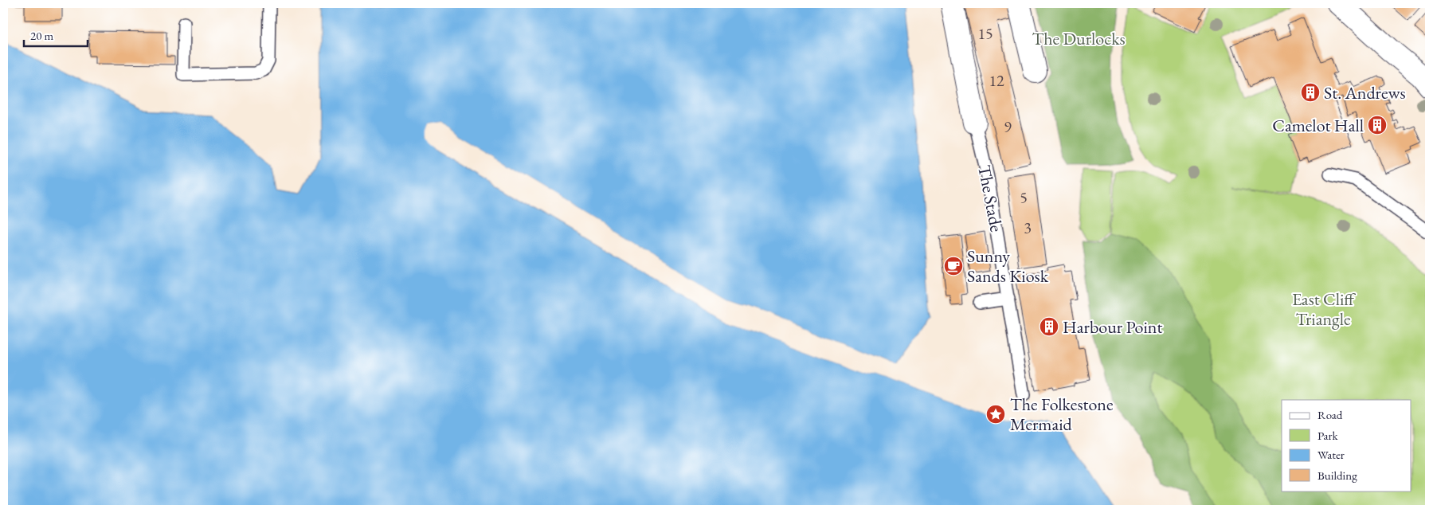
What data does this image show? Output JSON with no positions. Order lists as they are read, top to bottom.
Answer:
{
  "streets": {
    "street": ["The Stade"]
  },
  "parks": ["The Durlocks", "East Cliff Triangle"],
  "places": {
    "building": ["St. Andrews", "Camelot Hall", "Harbour Point"],
    "cafe": ["Sunny Sands Kiosk"],
    "place": ["The Folkestone Mermaid"]
  },
  "house_numbers": [
    "15",
    "12",
    "9",
    "5",
    "3"
  ],
  "legend": [
    "Road",
    "Park",
    "Water",
    "Building"
  ],
  "scale_bar": "20 m"
}
